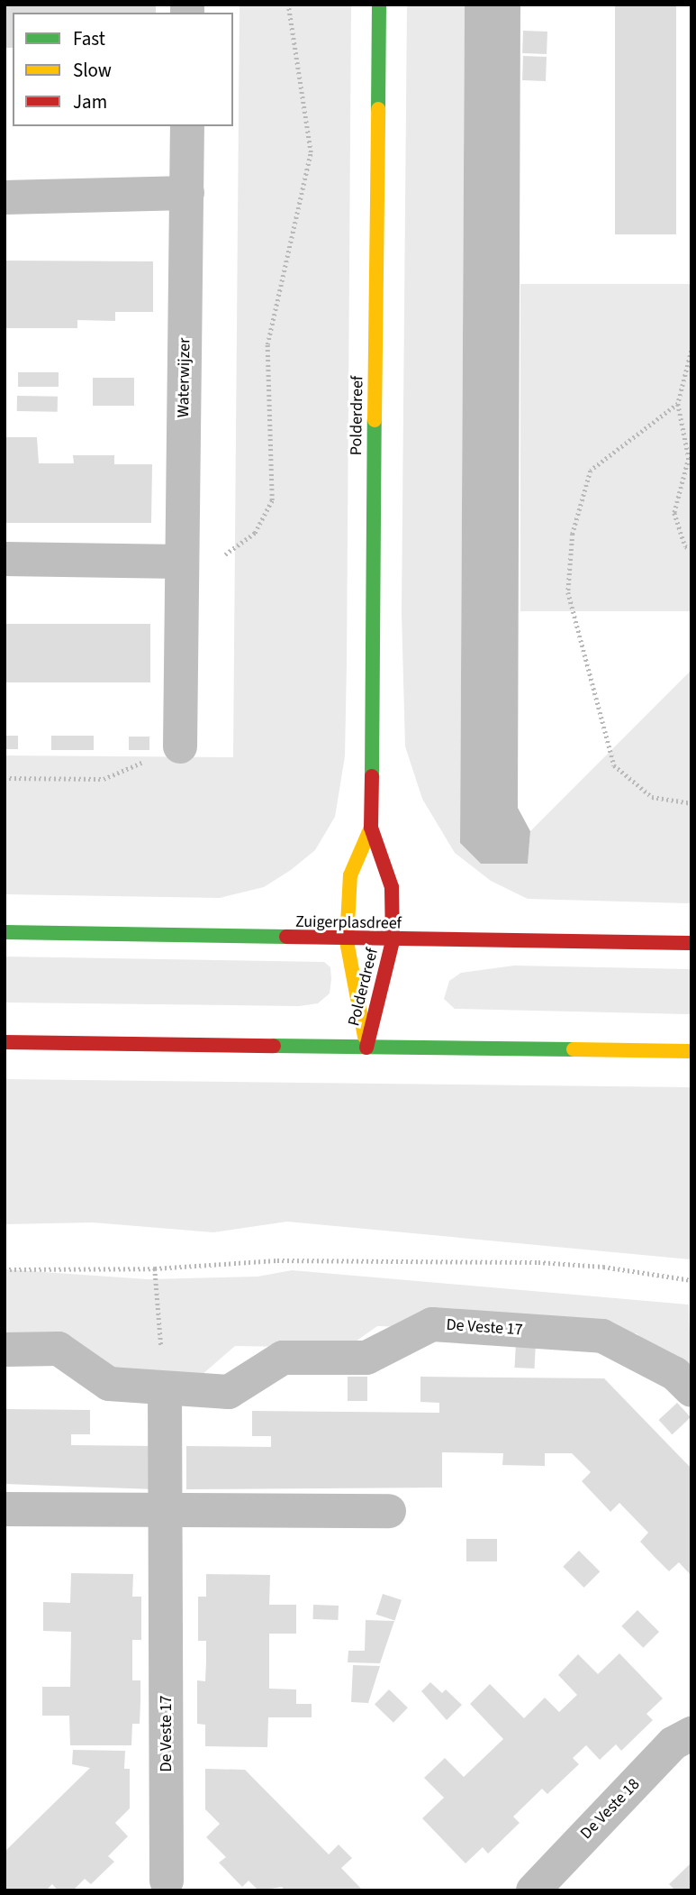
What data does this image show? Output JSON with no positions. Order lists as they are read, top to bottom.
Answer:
{
  "streets": {
    "main road": ["Polderdreef", "Zuigerplasdreef"],
    "street": ["Waterwijzer", "De Veste 17", "De Veste 18"]
  },
  "crossings": [
    ["Polderdreef", "Zuigerplasdreef"]
  ],
  "legend": ["Fast", "Slow", "Jam"]
}
